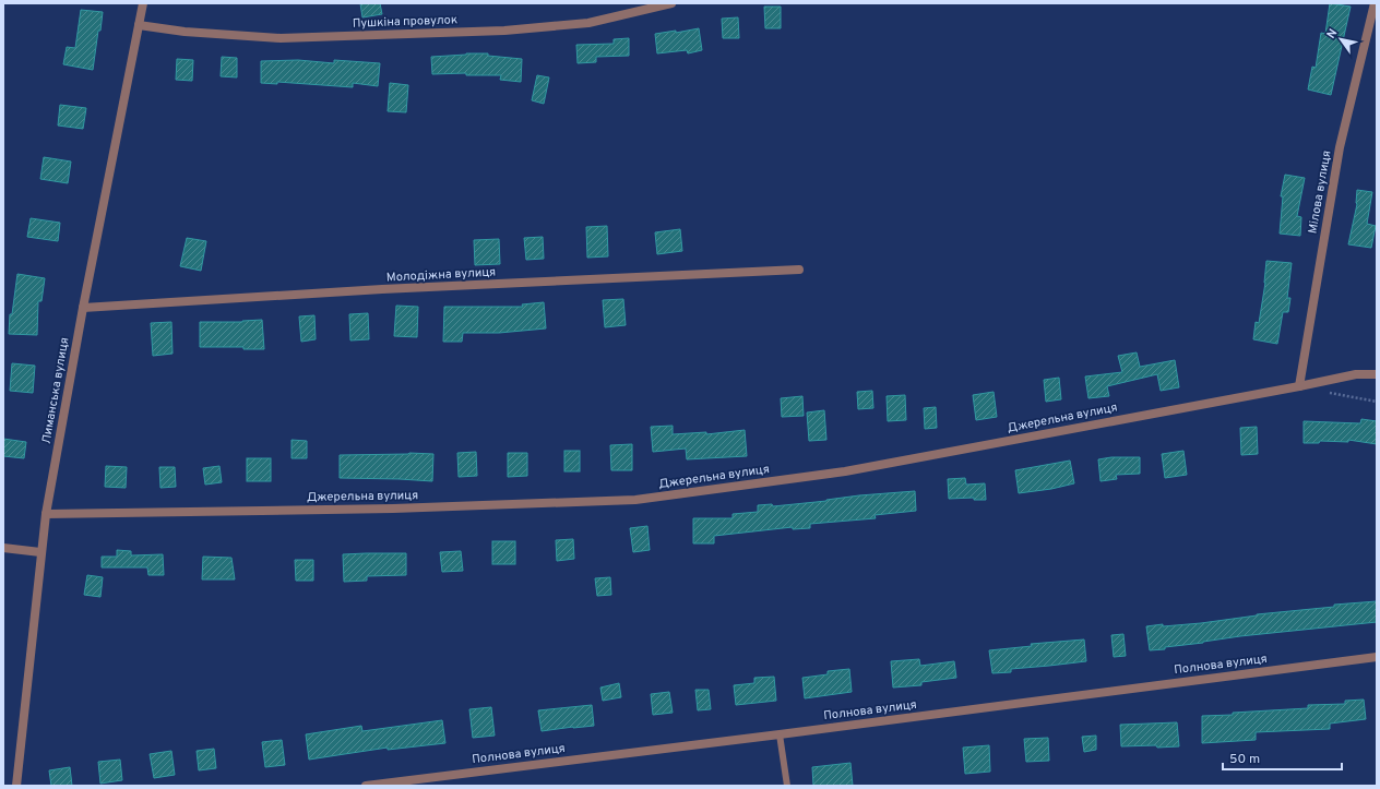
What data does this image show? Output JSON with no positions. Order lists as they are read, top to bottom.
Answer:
{
  "streets": {
    "street": [
      "Пушкіна провулок",
      "Мілова вулиця",
      "Молодіжна вулиця",
      "Лиманська вулиця",
      "Джерельна вулиця",
      "Полнова вулиця"
    ]
  },
  "crossings": [
    ["Пушкіна провулок", "Лиманська вулиця"],
    ["Мілова вулиця", "Джерельна вулиця"],
    ["Молодіжна вулиця", "Лиманська вулиця"],
    ["Лиманська вулиця", "Джерельна вулиця"]
  ],
  "scale_bar": "50 m",
  "north": "top left"
}
